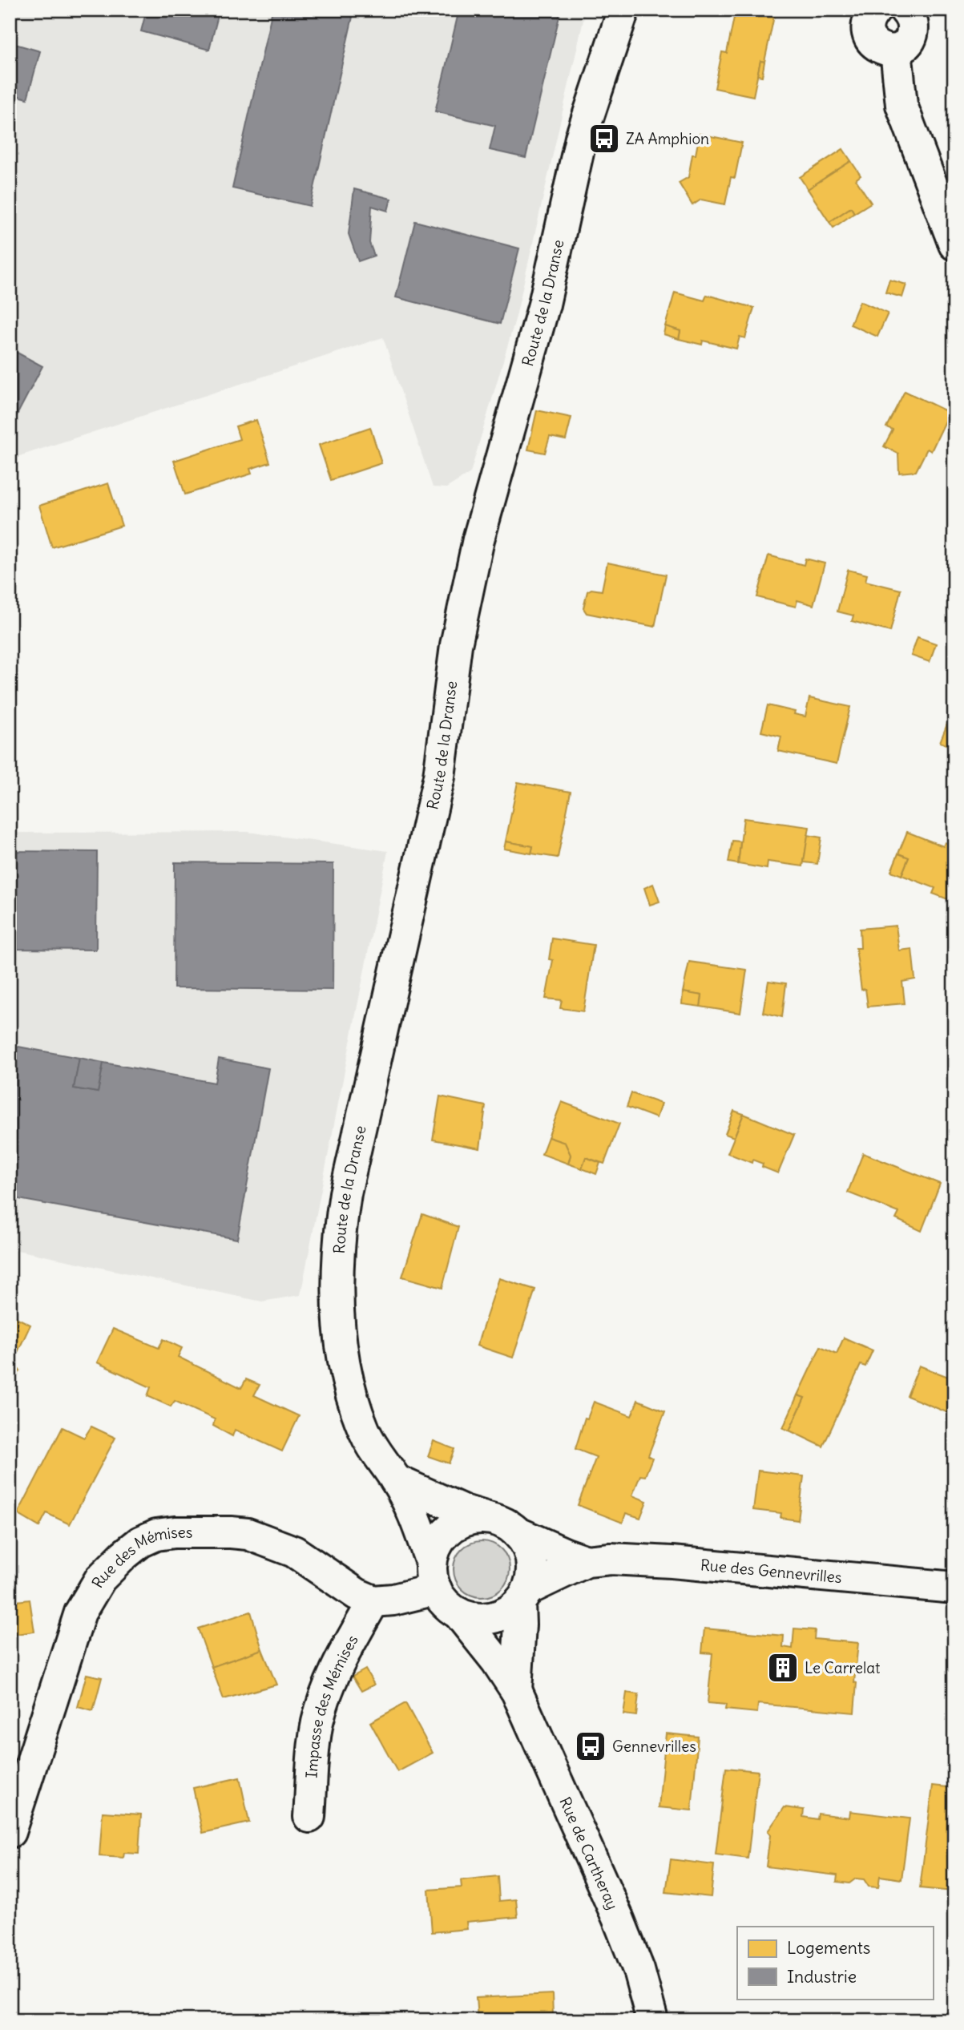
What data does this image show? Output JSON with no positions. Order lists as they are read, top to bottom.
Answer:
{
  "streets": {
    "street": [
      "Route de la Dranse",
      "Rue des Mémises",
      "Rue des Gennevrilles",
      "Impasse des Mémises",
      "Rue de Cartheray"
    ]
  },
  "crossings": [
    ["Route de la Dranse", "Rue des Gennevrilles"],
    ["Route de la Dranse", "Rue de Cartheray"],
    ["Rue des Mémises", "Impasse des Mémises"],
    ["Rue des Gennevrilles", "Rue de Cartheray"]
  ],
  "places": {
    "bus stop": ["ZA Amphion", "Gennevrilles"],
    "building": ["Le Carrelat"]
  },
  "legend": ["Logements", "Industrie"]
}
